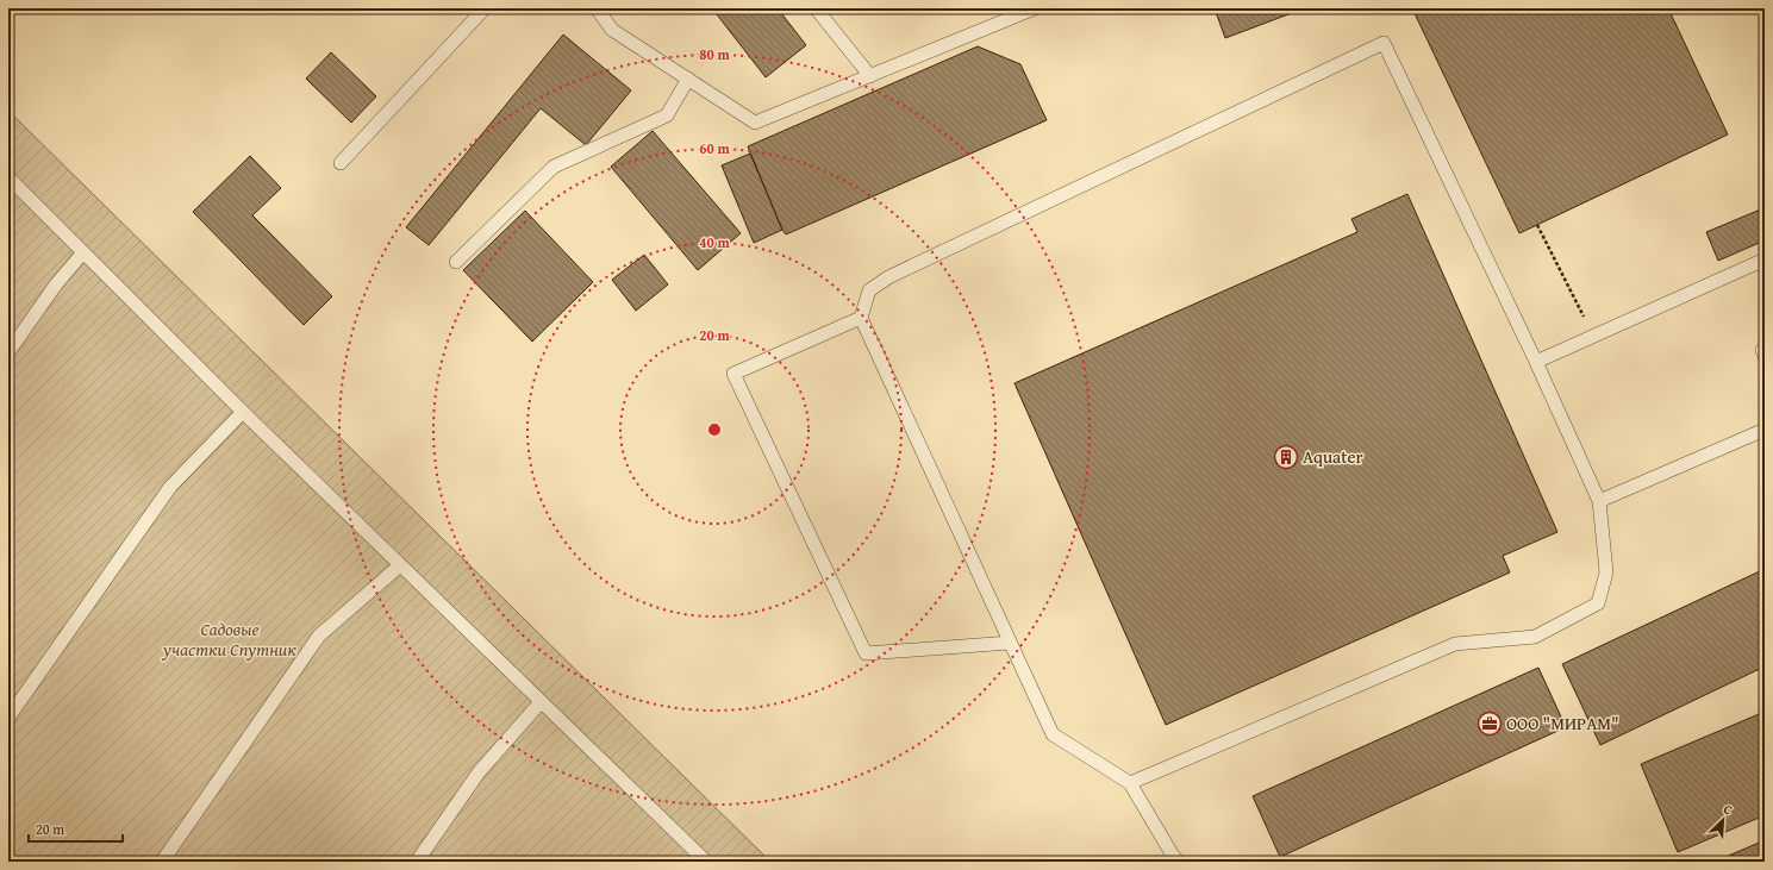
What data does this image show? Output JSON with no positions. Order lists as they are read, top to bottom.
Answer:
{
  "parks": ["Садовые участки Спутник"],
  "places": {
    "building": ["Aquater"],
    "office": ["ООО \"МИРАМ\""]
  },
  "scale_bar": "20 m",
  "north": "top right",
  "rings": [
    "80 m",
    "60 m",
    "40 m",
    "20 m"
  ]
}
